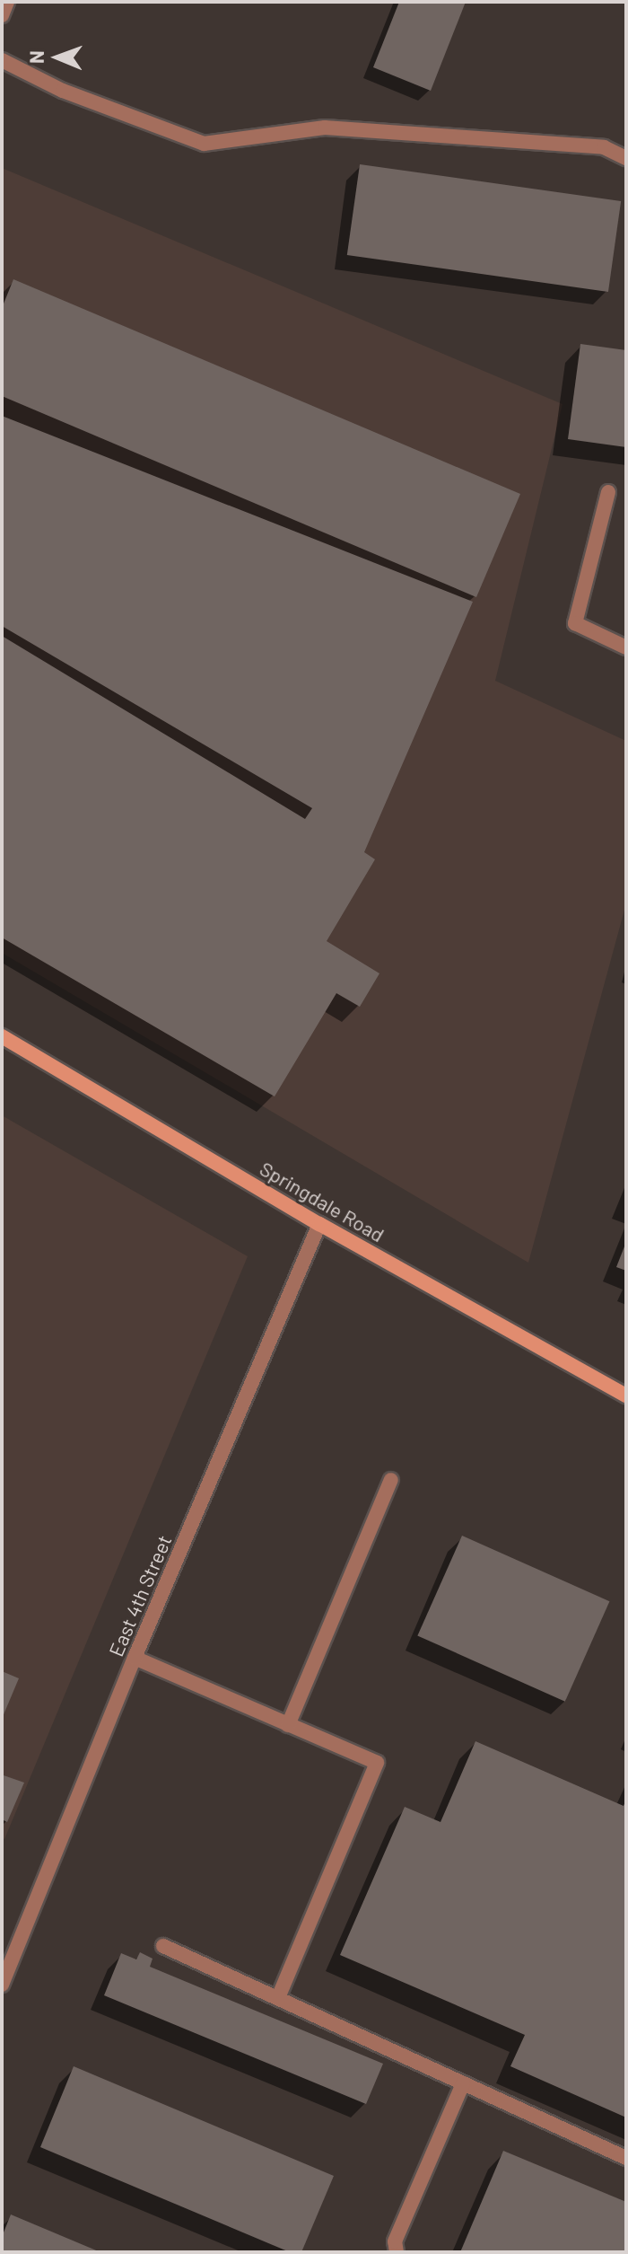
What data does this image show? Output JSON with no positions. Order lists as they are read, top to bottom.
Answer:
{
  "streets": {
    "main road": ["Springdale Road"],
    "street": ["East 4th Street"]
  },
  "crossings": [
    ["Springdale Road", "East 4th Street"]
  ],
  "north": "left"
}
